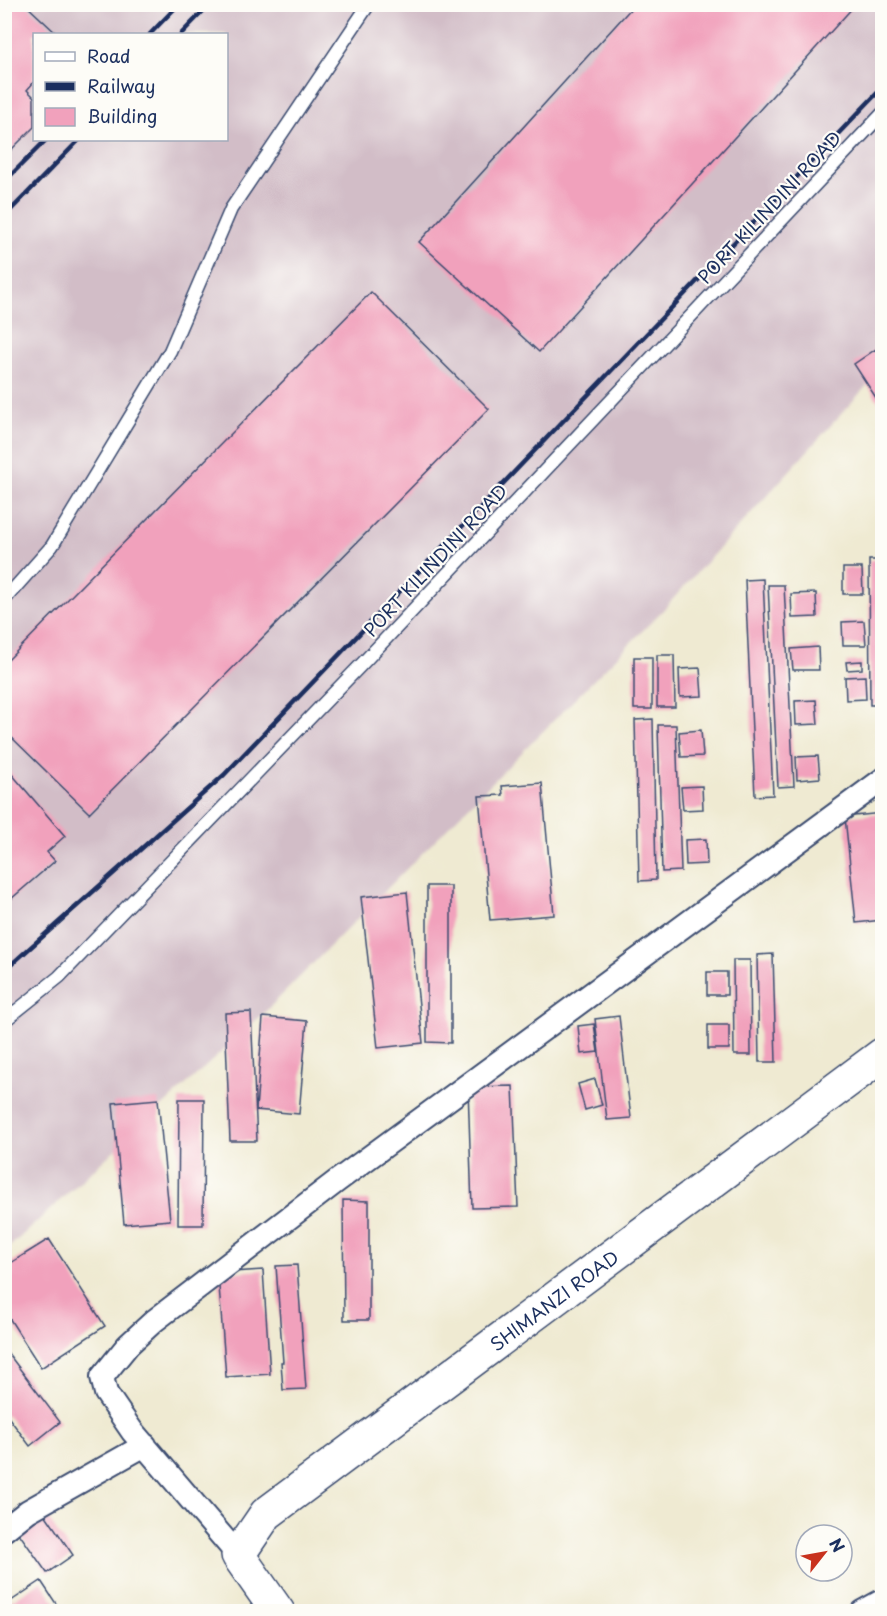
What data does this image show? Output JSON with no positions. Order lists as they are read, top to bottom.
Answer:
{
  "streets": {
    "main road": ["SHIMANZI ROAD"],
    "lane": ["PORT KILINDINI ROAD"]
  },
  "legend": ["Road", "Railway", "Building"],
  "north": "top right"
}
